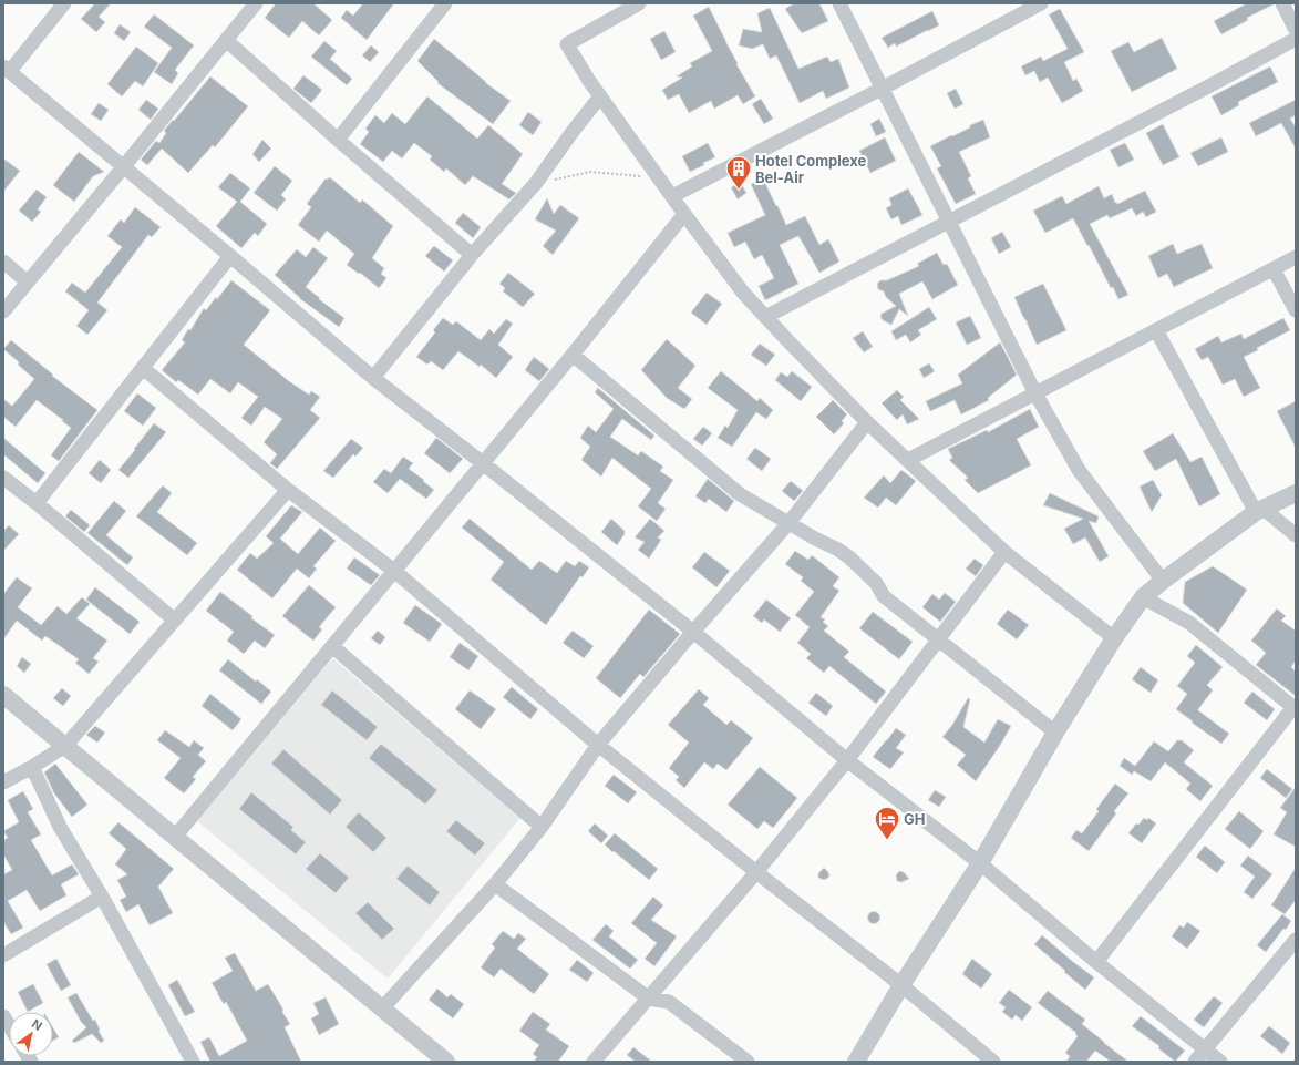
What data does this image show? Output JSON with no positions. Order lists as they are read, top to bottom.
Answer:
{
  "places": {
    "building": ["Hotel Complexe Bel-Air"],
    "hotel": ["GH"]
  },
  "north": "top right"
}
